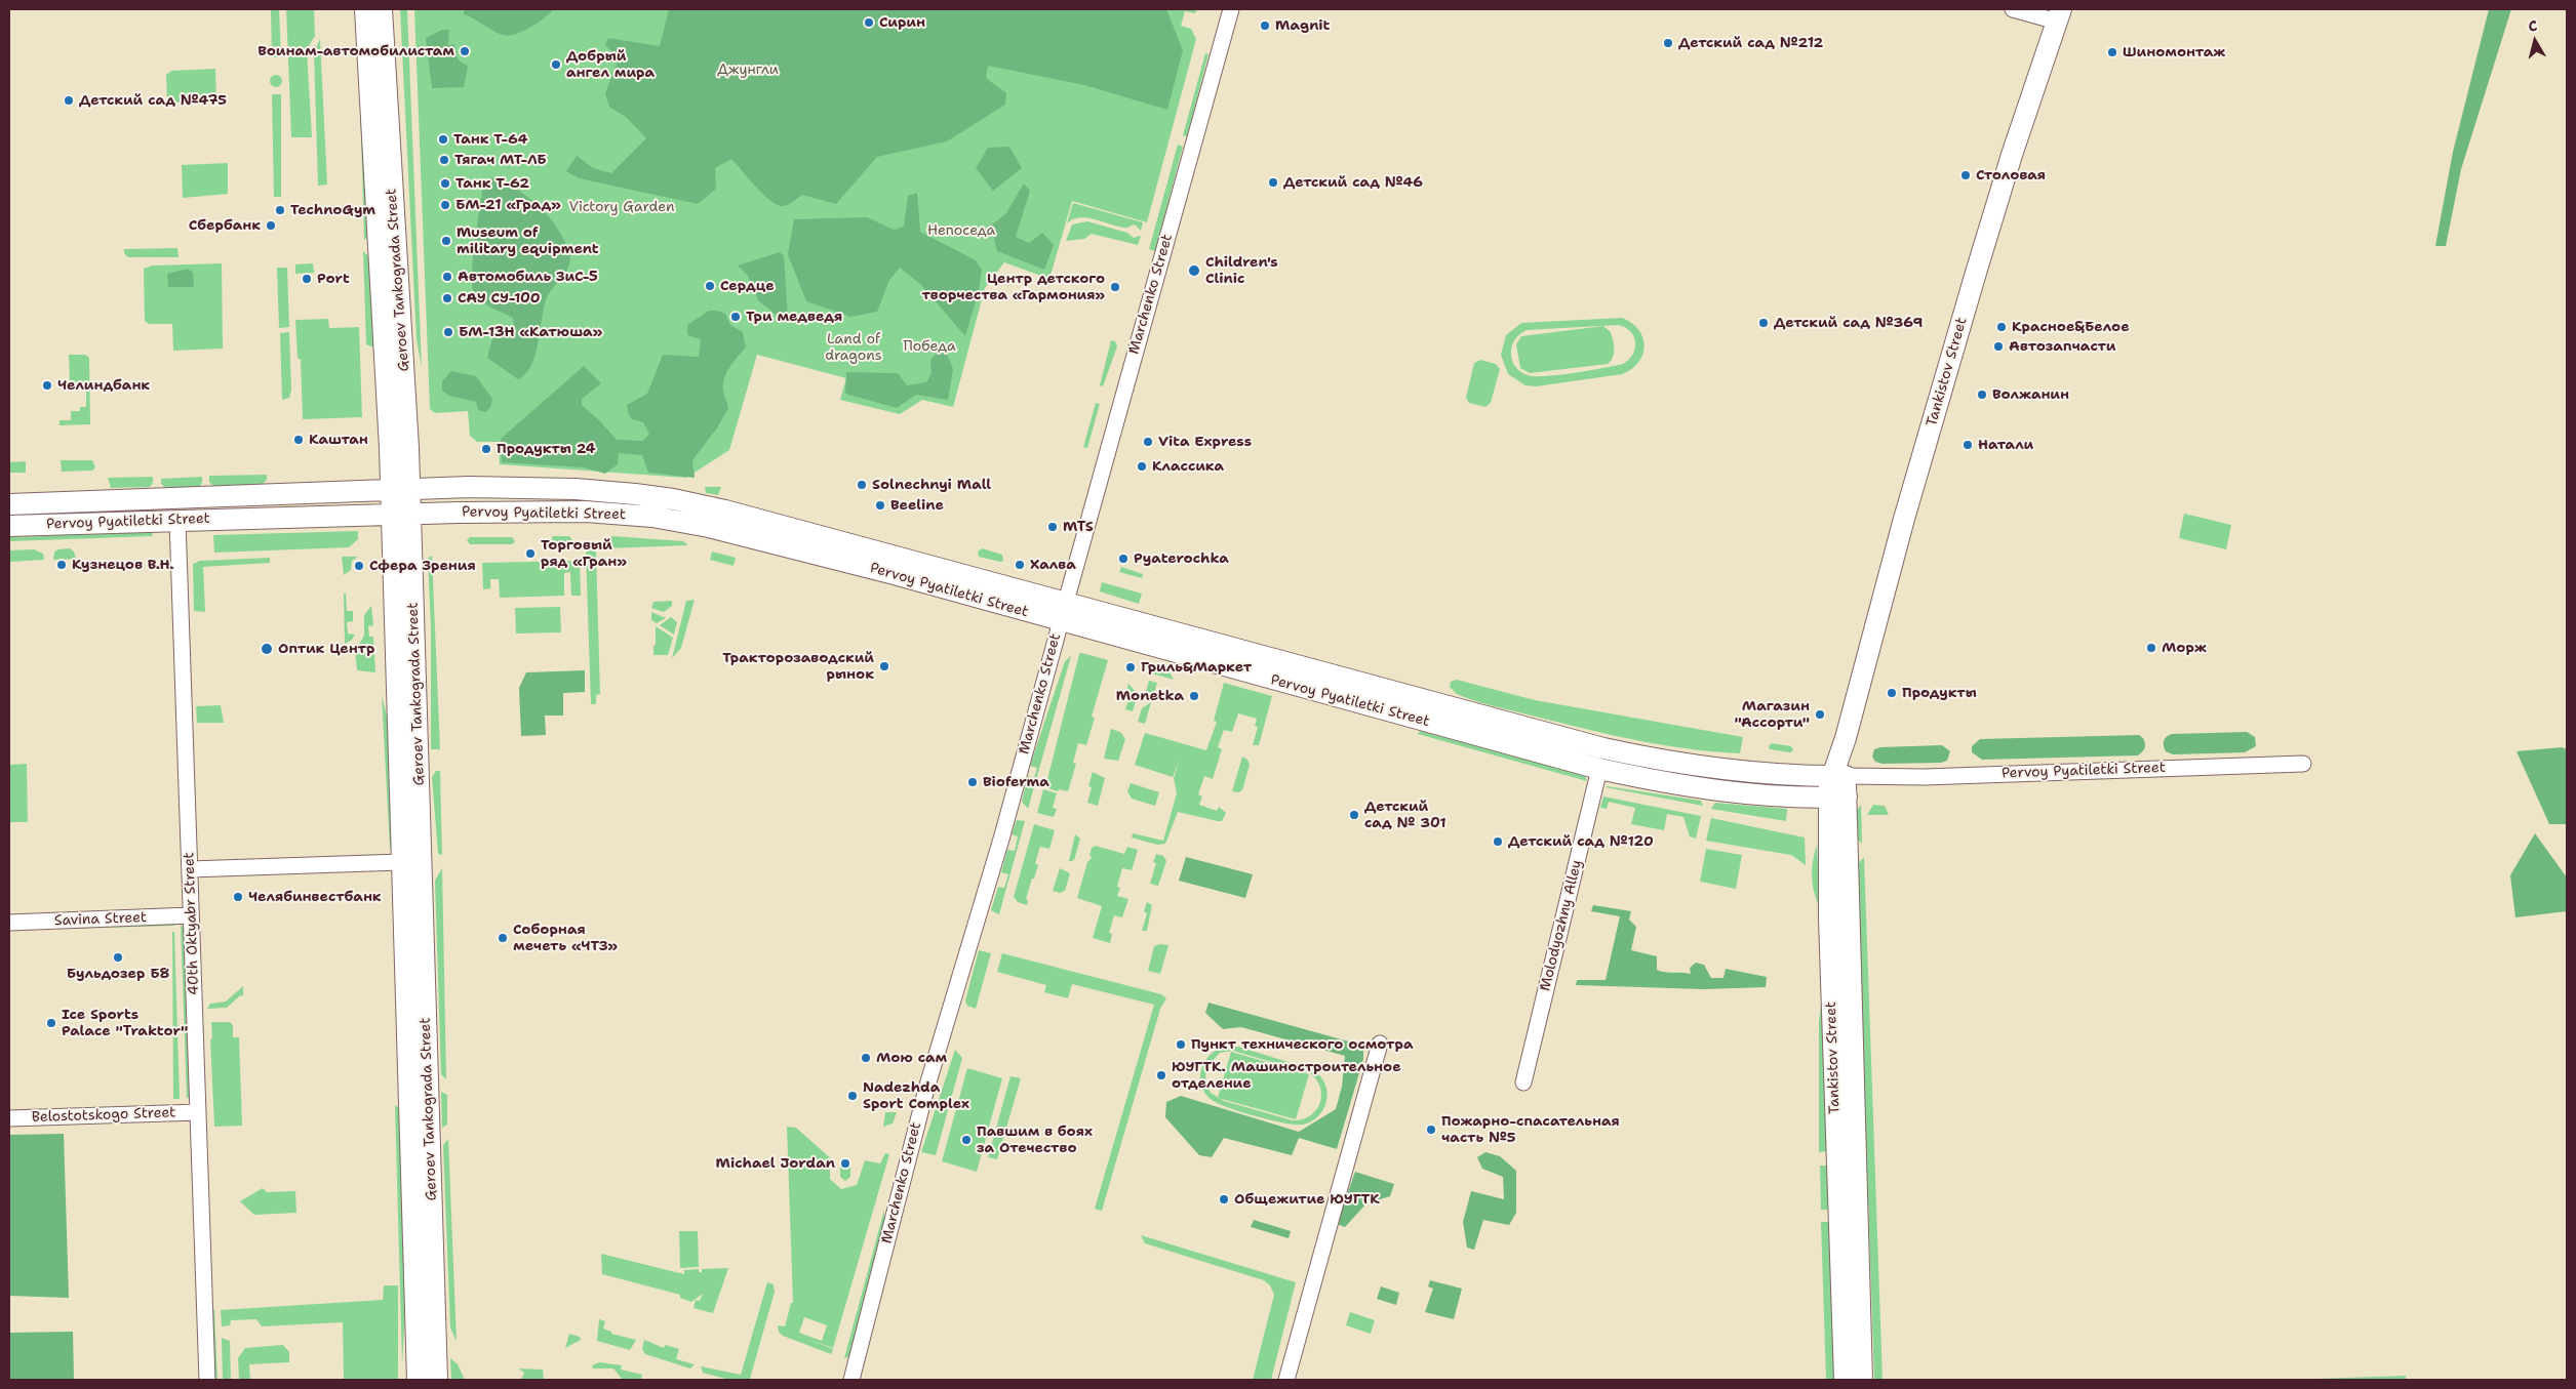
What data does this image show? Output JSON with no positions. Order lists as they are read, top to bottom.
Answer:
{
  "streets": {
    "main road": [
      "Geroev Tankograda Street",
      "Marchenko Street",
      "Tankistov Street",
      "Pervoy Pyatiletki Street",
      "40th Oktyabr Street"
    ],
    "street": ["Savina Street", "Molodyozhny Alley", "Belostotskogo Street"]
  },
  "crossings": [
    ["Geroev Tankograda Street", "Pervoy Pyatiletki Street"],
    ["Marchenko Street", "Pervoy Pyatiletki Street"],
    ["Tankistov Street", "Pervoy Pyatiletki Street"],
    ["Pervoy Pyatiletki Street", "40th Oktyabr Street"],
    ["Pervoy Pyatiletki Street", "Molodyozhny Alley"],
    ["Savina Street", "40th Oktyabr Street"],
    ["40th Oktyabr Street", "Belostotskogo Street"]
  ],
  "parks": [
    "Джунгли",
    "Victory Garden",
    "Непоседа",
    "Land of dragons",
    "Победа"
  ],
  "places": [
    "Сирин",
    "Magnit",
    "Детский сад №212",
    "Воинам-автомобилистам",
    "Шиномонтаж",
    "Добрый ангел мира",
    "Детский сад №475",
    "Танк Т-64",
    "Тягач МТ-ЛБ",
    "Столовая",
    "Детский сад №46",
    "Танк Т-62",
    "БМ-21 «Град»",
    "TechnoGym",
    "Сбербанк",
    "Museum of military equipment",
    "Children's Clinic",
    "Автомобиль ЗиС-5",
    "Port",
    "Сердце",
    "Центр детского творчества «Гармония»",
    "САУ СУ-100",
    "Три медведя",
    "Детский сад №369",
    "Красное&Белое",
    "БМ-13Н «Катюша»",
    "Автозапчасти",
    "Челиндбанк",
    "Волжанин",
    "Каштан",
    "Vita Express",
    "Натали",
    "Продукты 24",
    "Классика",
    "Solnechnyi Mall",
    "Beeline",
    "MTS",
    "Торговый ряд «Гран»",
    "Pyaterochka",
    "Кузнецов В.Н.",
    "Халва",
    "Сфера Зрения",
    "Морж",
    "Оптик Центр",
    "Тракторозаводский рынок",
    "Гриль&Маркет",
    "Продукты",
    "Monetka",
    "Магазин \"Ассорти\"",
    "Bioferma",
    "Детский сад № 301",
    "Детский сад №120",
    "Челябинвестбанк",
    "Соборная мечеть «ЧТЗ»",
    "Бульдозер Б8",
    "Ice Sports Palace \"Traktor\"",
    "Пункт технического осмотра",
    "Мою сам",
    "ЮУГТК. Машиностроительное отделение",
    "Nadezhda Sport Complex",
    "Пожарно-спасательная часть №5",
    "Павшим в боях за Отечество",
    "Michael Jordan",
    "Общежитие ЮУГТК"
  ],
  "north": "top"
}
